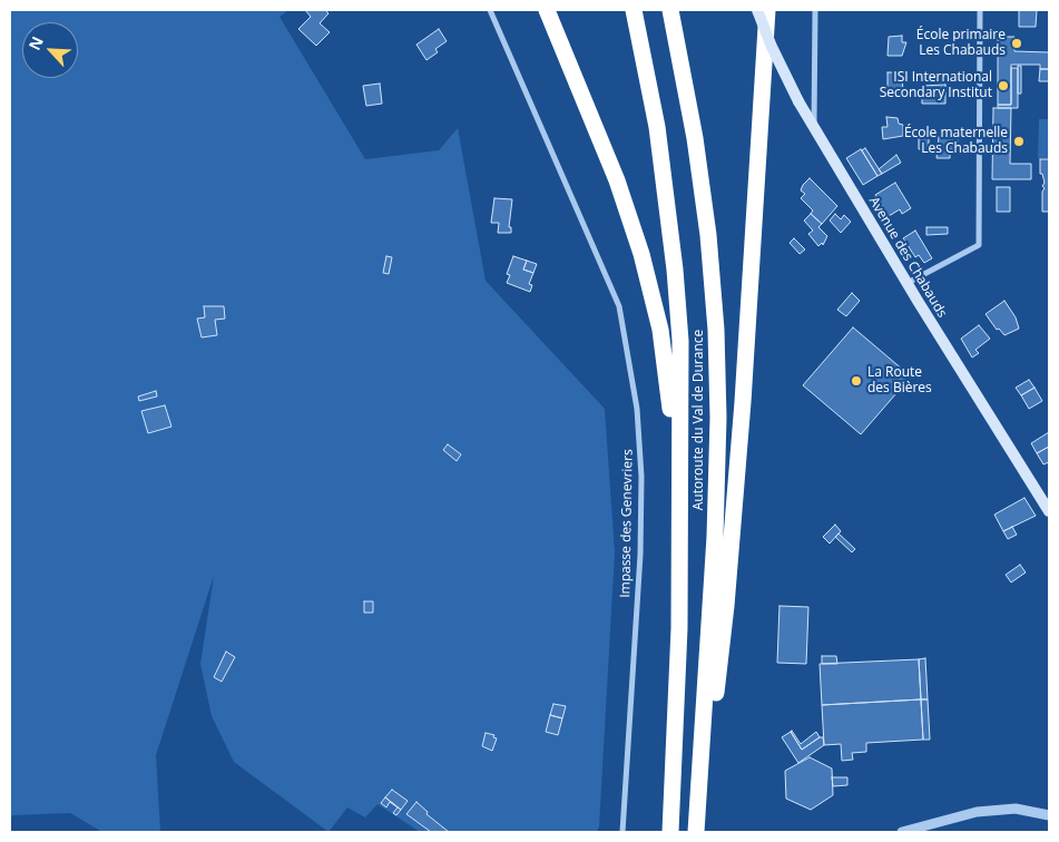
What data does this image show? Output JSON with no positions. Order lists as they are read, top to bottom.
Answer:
{
  "streets": {
    "highway": ["Autoroute du Val de Durance"],
    "main road": ["Avenue des Chabauds"],
    "street": ["Impasse des Genevriers"]
  },
  "places": [
    "École primaire Les Chabauds",
    "ISI International Secondary Institut",
    "École maternelle Les Chabauds",
    "La Route des Bières"
  ],
  "north": "top left"
}
